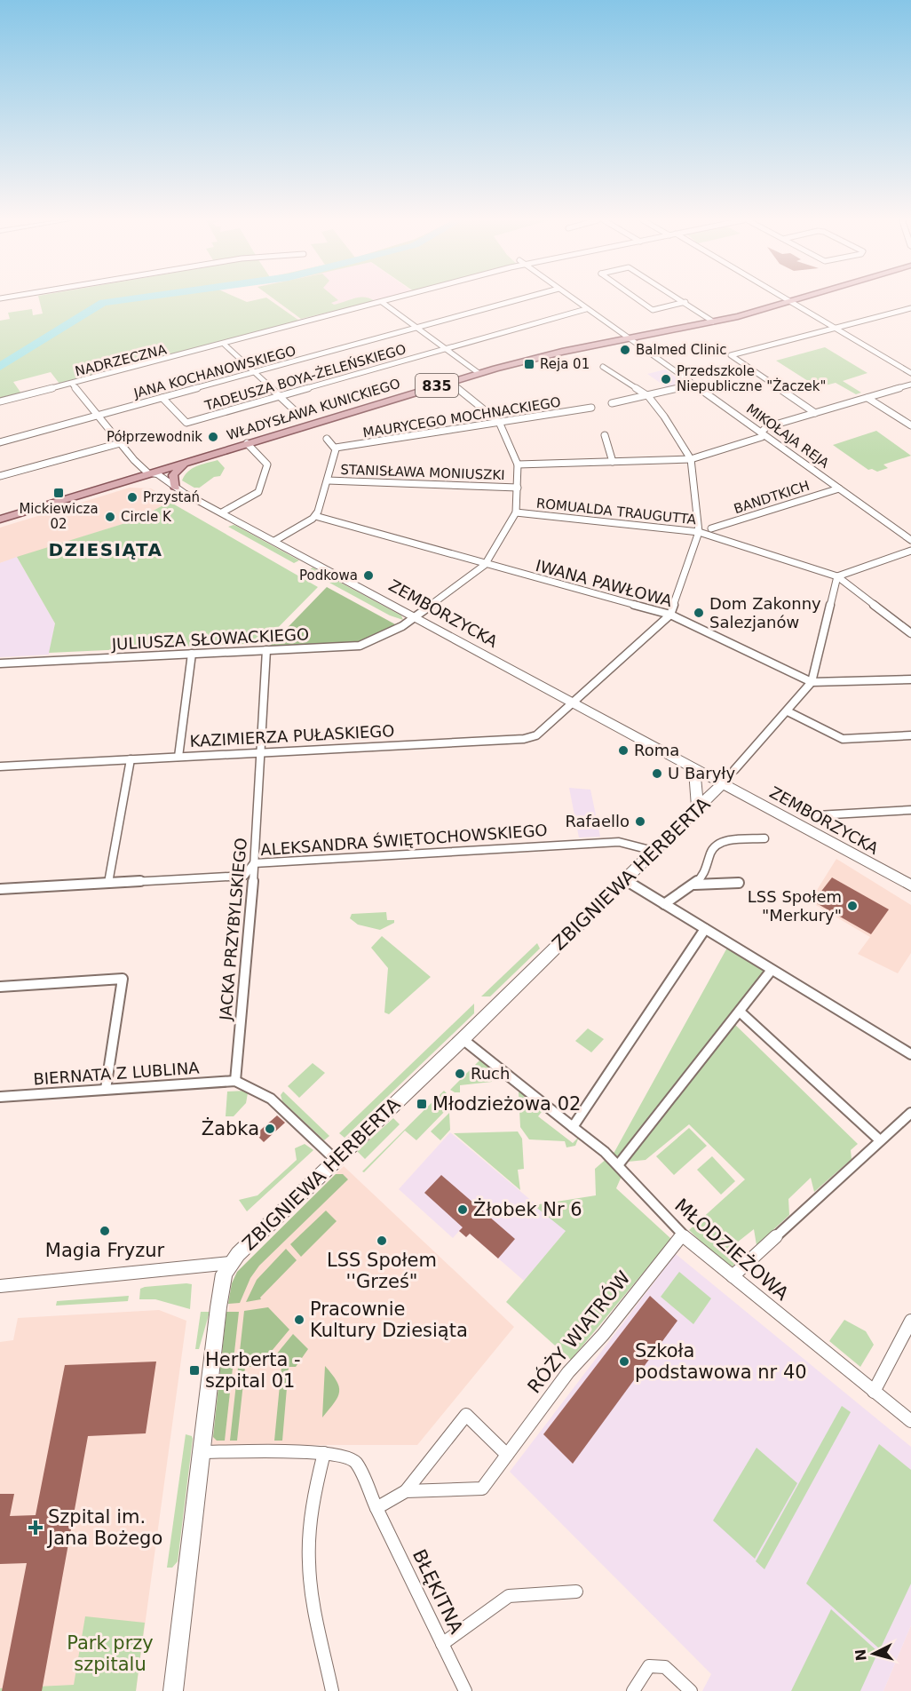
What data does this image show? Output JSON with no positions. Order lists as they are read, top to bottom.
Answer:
{
  "streets": {
    "main road": ["835", "WŁADYSŁAWA KUNICKIEGO"],
    "street": [
      "NADRZECZNA",
      "JANA KOCHANOWSKIEGO",
      "TADEUSZA BOYA-ŻELEŃSKIEGO",
      "MAURYCEGO MOCHNACKIEGO",
      "MIKOŁAJA REJA",
      "STANISŁAWA MONIUSZKI",
      "BANDTKICH",
      "ROMUALDA TRAUGUTTA",
      "IWANA PAWŁOWA",
      "ZEMBORZYCKA",
      "JULIUSZA SŁOWACKIEGO",
      "KAZIMIERZA PUŁASKIEGO",
      "ALEKSANDRA ŚWIĘTOCHOWSKIEGO",
      "ZBIGNIEWA HERBERTA",
      "JACKA PRZYBYLSKIEGO",
      "BIERNATA Z LUBLINA",
      "MŁODZIEŻOWA",
      "RÓŻY WIATRÓW",
      "BŁĘKITNA"
    ]
  },
  "crossings": [
    ["JANA KOCHANOWSKIEGO", "TADEUSZA BOYA-ŻELEŃSKIEGO"],
    ["TADEUSZA BOYA-ŻELEŃSKIEGO", "MIKOŁAJA REJA"],
    ["WŁADYSŁAWA KUNICKIEGO", "MIKOŁAJA REJA"],
    ["WŁADYSŁAWA KUNICKIEGO", "ZEMBORZYCKA"],
    ["MIKOŁAJA REJA", "BANDTKICH"],
    ["IWANA PAWŁOWA", "JULIUSZA SŁOWACKIEGO"],
    ["IWANA PAWŁOWA", "KAZIMIERZA PUŁASKIEGO"],
    ["ZEMBORZYCKA", "JULIUSZA SŁOWACKIEGO"],
    ["ZEMBORZYCKA", "KAZIMIERZA PUŁASKIEGO"],
    ["ZEMBORZYCKA", "ZBIGNIEWA HERBERTA"],
    ["JULIUSZA SŁOWACKIEGO", "JACKA PRZYBYLSKIEGO"],
    ["KAZIMIERZA PUŁASKIEGO", "JACKA PRZYBYLSKIEGO"],
    ["ALEKSANDRA ŚWIĘTOCHOWSKIEGO", "ZBIGNIEWA HERBERTA"],
    ["ALEKSANDRA ŚWIĘTOCHOWSKIEGO", "JACKA PRZYBYLSKIEGO"],
    ["ZBIGNIEWA HERBERTA", "MŁODZIEŻOWA"],
    ["JACKA PRZYBYLSKIEGO", "BIERNATA Z LUBLINA"],
    ["MŁODZIEŻOWA", "RÓŻY WIATRÓW"],
    ["RÓŻY WIATRÓW", "BŁĘKITNA"]
  ],
  "districts": ["DZIESIĄTA"],
  "parks": ["Park przy szpitalu"],
  "places": {
    "other": [
      "Balmed Clinic",
      "Przedszkole Niepubliczne \"Żaczek\"",
      "Półprzewodnik",
      "Przystań",
      "Circle K",
      "Podkowa",
      "Dom Zakonny Salezjanów",
      "Roma",
      "U Baryły",
      "Rafaello",
      "LSS Społem \"Merkury\"",
      "Ruch",
      "Żabka",
      "Żłobek Nr 6",
      "Magia Fryzur",
      "LSS Społem ''Grześ\"",
      "Pracownie Kultury Dziesiąta",
      "Szkoła podstawowa nr 40"
    ],
    "transit": [
      "Reja 01",
      "Mickiewicza 02",
      "Młodzieżowa 02",
      "Herberta - szpital 01"
    ],
    "health": ["Szpital im. Jana Bożego"]
  },
  "north": "left"
}
